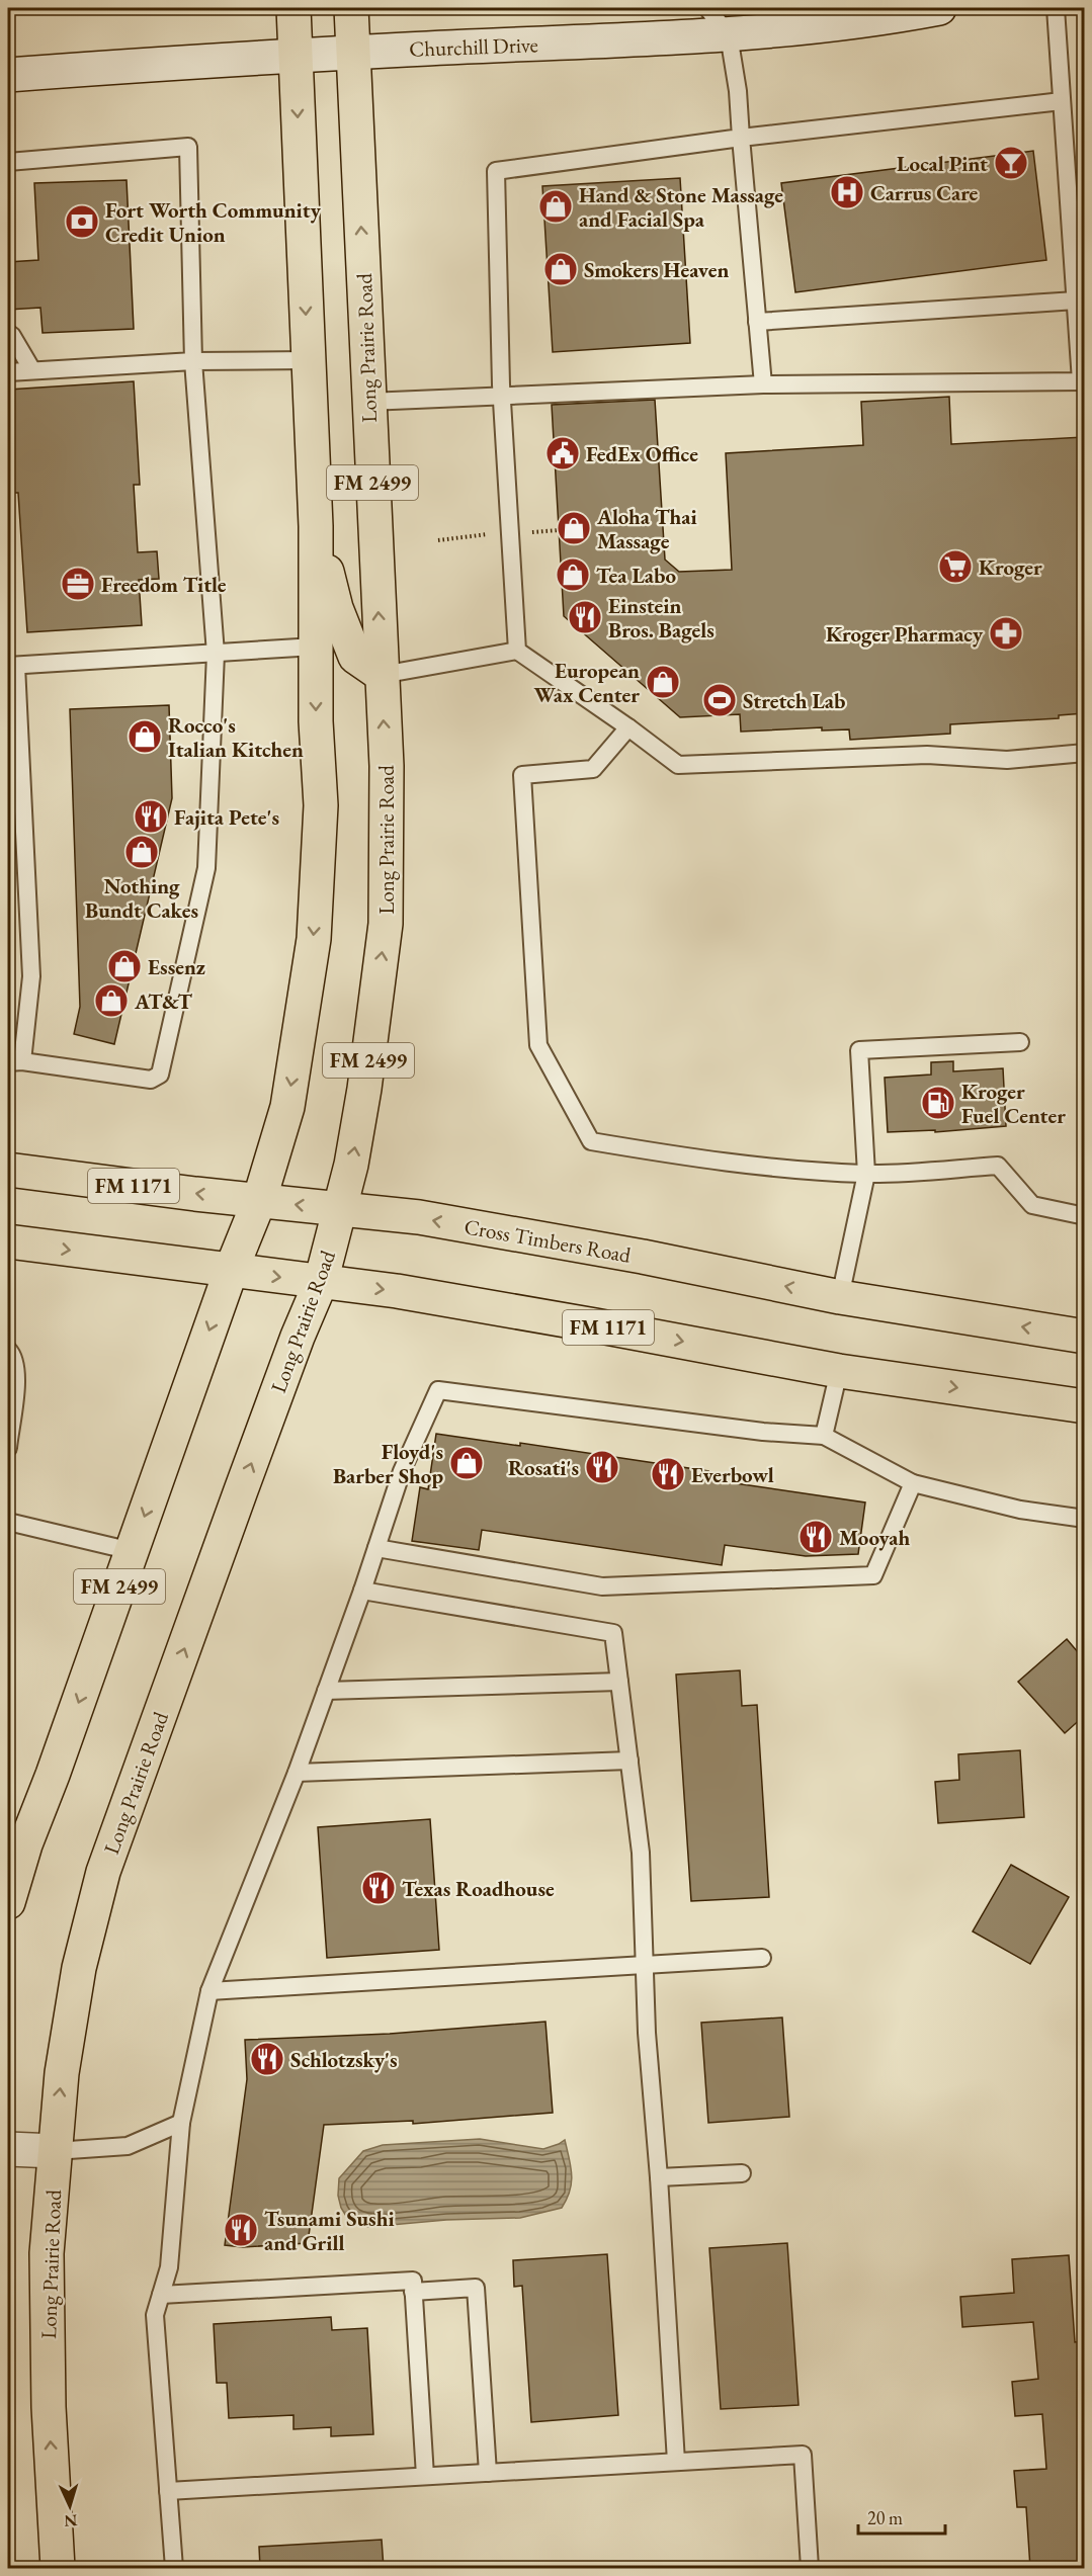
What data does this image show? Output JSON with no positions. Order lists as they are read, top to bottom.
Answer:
{
  "streets": {
    "main road": [
      "Long Prairie Road",
      "FM 2499",
      "FM 1171",
      "Cross Timbers Road"
    ],
    "street": ["Churchill Drive"]
  },
  "crossings": [
    ["Churchill Drive", "Long Prairie Road"],
    ["Churchill Drive", "FM 2499"],
    ["Long Prairie Road", "FM 1171"],
    ["Long Prairie Road", "Cross Timbers Road"],
    ["FM 2499", "FM 1171"],
    ["FM 2499", "Cross Timbers Road"]
  ],
  "places": {
    "bar": ["Local Pint"],
    "hospital": ["Carrus Care"],
    "shop": [
      "Hand & Stone Massage and Facial Spa",
      "Smokers Heaven",
      "Aloha Thai Massage",
      "Tea Labo",
      "European Wax Center",
      "Rocco's Italian Kitchen",
      "Nothing Bundt Cakes",
      "Essenz",
      "AT&T",
      "Floyd's Barber Shop"
    ],
    "bank": ["Fort Worth Community Credit Union"],
    "public building": ["FedEx Office"],
    "supermarket": ["Kroger"],
    "office": ["Freedom Title"],
    "restaurant": [
      "Einstein Bros. Bagels",
      "Fajita Pete's",
      "Rosati's",
      "Everbowl",
      "Mooyah",
      "Texas Roadhouse",
      "Schlotzsky's",
      "Tsunami Sushi and Grill"
    ],
    "pharmacy": ["Kroger Pharmacy"],
    "sports": ["Stretch Lab"],
    "fuel station": ["Kroger Fuel Center"]
  },
  "scale_bar": "20 m",
  "north": "bottom"
}
